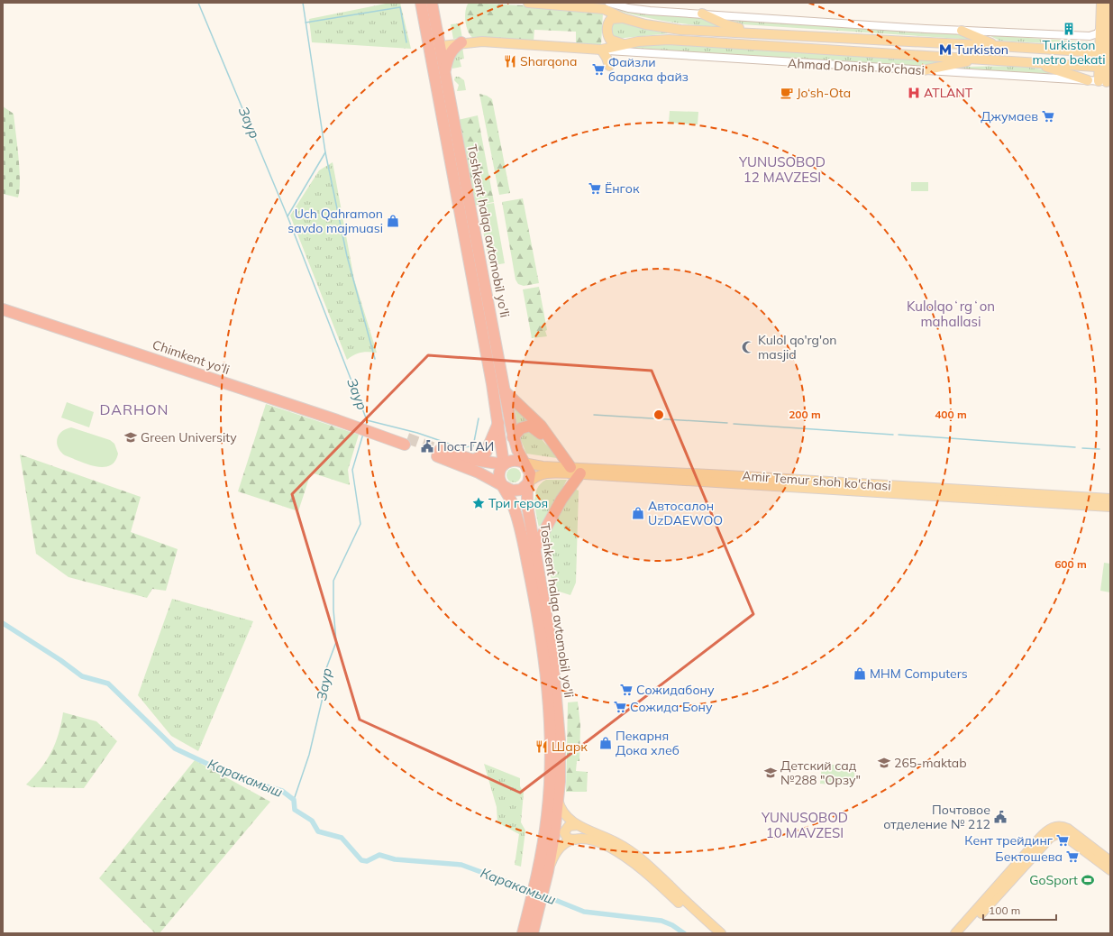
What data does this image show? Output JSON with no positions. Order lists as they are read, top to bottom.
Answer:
{
  "streets": {
    "highway": ["Toshkent halqa avtomobil yo'li", "Chimkent yo‘li"],
    "main road": ["Ahmad Donish ko'chasi", "Amir Temur shoh ko'chasi"]
  },
  "crossings": [
    ["Ahmad Donish ko'chasi", "Toshkent halqa avtomobil yo'li"],
    ["Toshkent halqa avtomobil yo'li", "Amir Temur shoh ko'chasi"]
  ],
  "districts": [
    "YUNUSOBOD 12 MAVZESI",
    "Kulolqoʻrgʻon mahallasi",
    "DARHON",
    "YUNUSOBOD 10 MAVZESI"
  ],
  "water": ["Заур", "Каракамыш"],
  "places": {
    "building": ["Turkiston metro bekati"],
    "metro station": ["Turkiston"],
    "restaurant": ["Sharqona", "Шарк"],
    "supermarket": [
      "Файзли барака файз",
      "Джумаев",
      "Ёнгок",
      "Сожидабону",
      "Сожида Бону",
      "Кент трейдинг",
      "Бектошева"
    ],
    "cafe": ["Jo‘sh-Ota"],
    "hospital": ["ATLANT"],
    "shop": [
      "Uch Qahramon savdo majmuasi",
      "Автосалон UzDAEWOO",
      "MHM Computers",
      "Пекарня Дока хлеб"
    ],
    "mosque": ["Kulol qo'rg'on masjid"],
    "school or university": ["Green University", "265-maktab", "Детский сад №288 \"Орзу\""],
    "public building": ["Пост ГАИ", "Почтовое отделение № 212"],
    "place": ["Три героя"],
    "sports": ["GoSport"]
  },
  "scale_bar": "100 m",
  "rings": ["200 m", "400 m", "600 m"]
}
